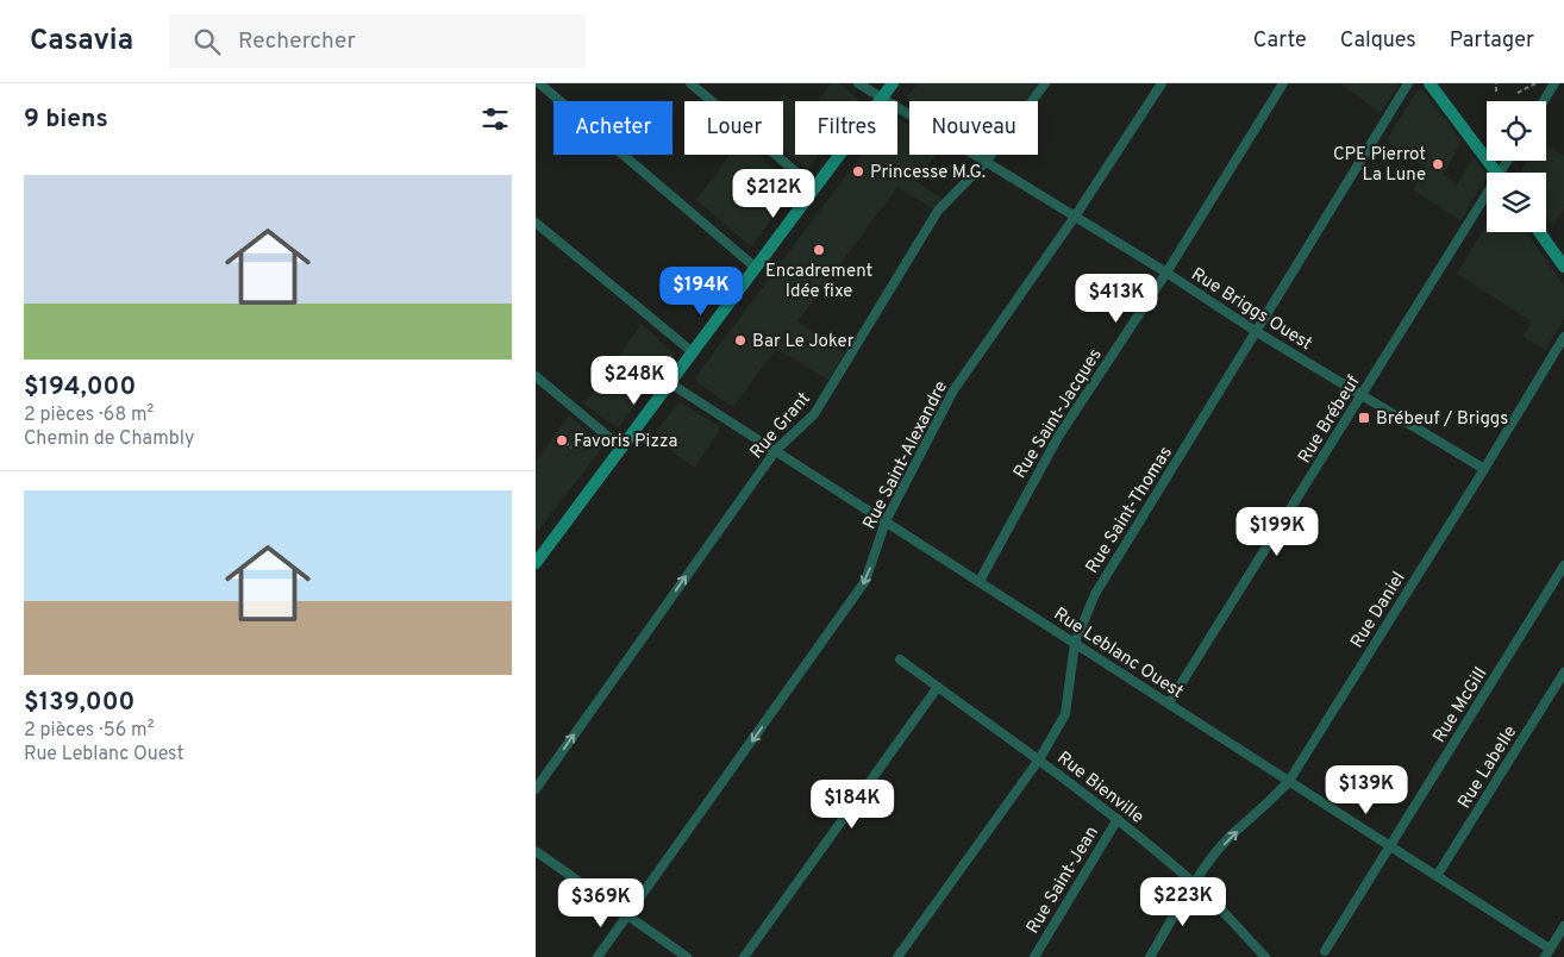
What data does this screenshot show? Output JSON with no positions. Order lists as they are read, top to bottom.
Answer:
{
  "streets": {
    "street": [
      "Rue Briggs Ouest",
      "Rue Saint-Jacques",
      "Rue Brébeuf",
      "Rue Grant",
      "Rue Saint-Alexandre",
      "Rue Saint-Thomas",
      "Rue Daniel",
      "Rue Leblanc Ouest",
      "Rue McGill",
      "Rue Labelle",
      "Rue Bienville",
      "Rue Saint-Jean"
    ]
  },
  "crossings": [
    ["Rue Briggs Ouest", "Rue Saint-Jacques"],
    ["Rue Briggs Ouest", "Rue Brébeuf"],
    ["Rue Briggs Ouest", "Rue Grant"],
    ["Rue Briggs Ouest", "Rue Saint-Alexandre"],
    ["Rue Briggs Ouest", "Rue Saint-Thomas"],
    ["Rue Briggs Ouest", "Rue Daniel"],
    ["Rue Saint-Jacques", "Rue Leblanc Ouest"],
    ["Rue Brébeuf", "Rue Leblanc Ouest"],
    ["Rue Grant", "Rue Leblanc Ouest"],
    ["Rue Saint-Alexandre", "Rue Leblanc Ouest"],
    ["Rue Saint-Thomas", "Rue Leblanc Ouest"],
    ["Rue Saint-Thomas", "Rue Bienville"],
    ["Rue Daniel", "Rue Leblanc Ouest"],
    ["Rue Daniel", "Rue Bienville"],
    ["Rue Leblanc Ouest", "Rue McGill"],
    ["Rue Leblanc Ouest", "Rue Labelle"],
    ["Rue Bienville", "Rue Saint-Jean"]
  ],
  "one_way": ["Rue Grant", "Rue Saint-Alexandre"],
  "places": {
    "other": [
      "CPE Pierrot La Lune",
      "Princesse M.G.",
      "Encadrement Idée fixe",
      "Bar Le Joker",
      "Favoris Pizza"
    ],
    "transit": ["Brébeuf / Briggs"]
  },
  "page": {
    "header": "Casavia",
    "search": "Rechercher",
    "nav": ["Carte", "Calques", "Partager"],
    "heading": "9 biens",
    "chip": [
      "Acheter",
      "Louer",
      "Filtres",
      "Nouveau"
    ],
    "list": [
      {
        "name": "$194,000",
        "note": "2 pièces · 68 m² · Chemin de Chambly"
      },
      {
        "name": "$139,000",
        "note": "2 pièces · 56 m² · Rue Leblanc Ouest"
      }
    ],
    "price": [
      "$212K",
      "$194K",
      "$413K",
      "$248K",
      "$199K",
      "$139K",
      "$184K",
      "$223K",
      "$369K"
    ]
  }
}
